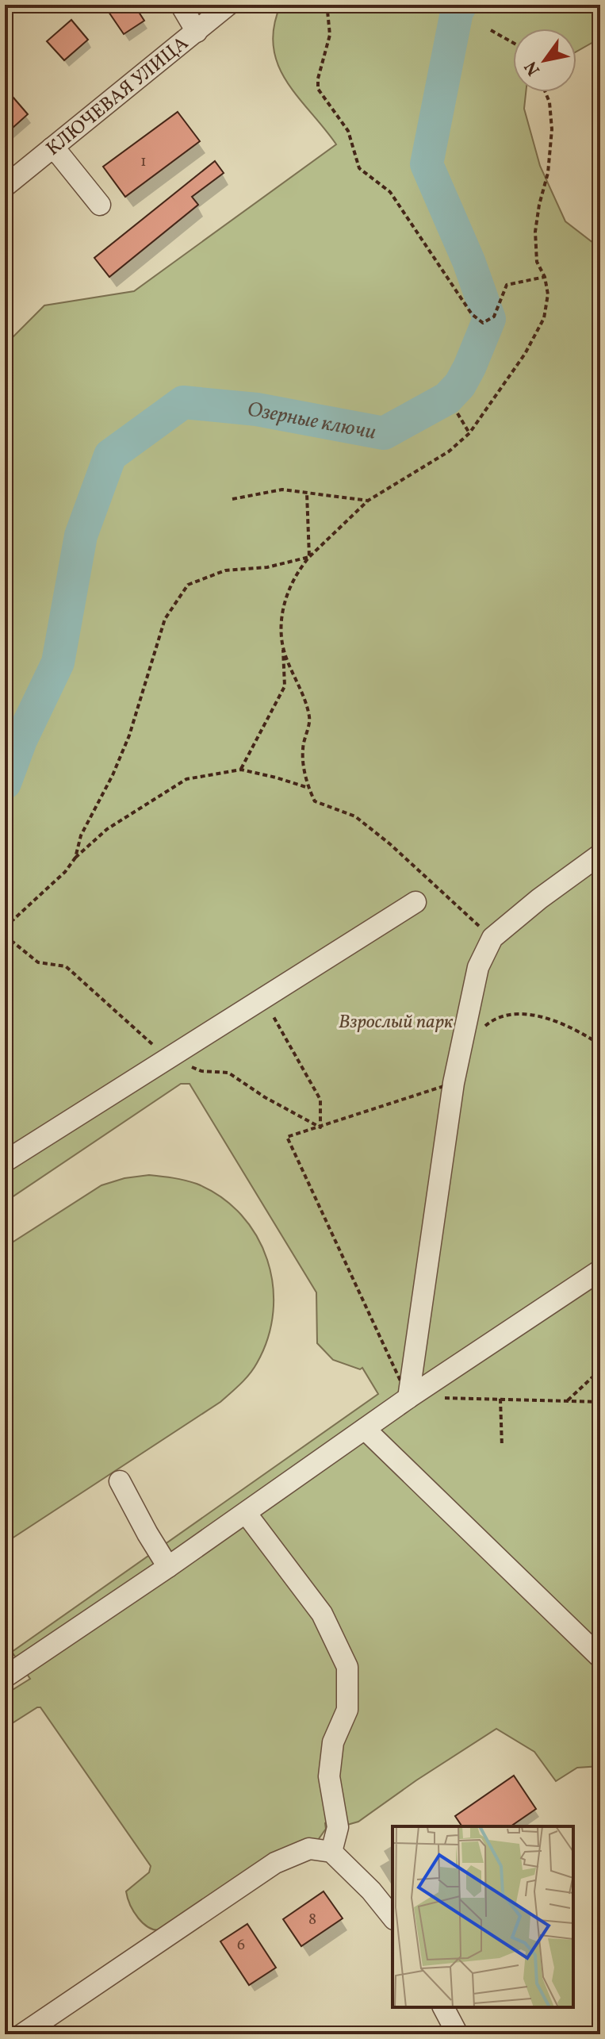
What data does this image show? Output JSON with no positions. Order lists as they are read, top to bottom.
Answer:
{
  "streets": {
    "street": ["КЛЮЧЕВАЯ УЛИЦА"]
  },
  "water": ["Озерные ключи"],
  "parks": ["Взрослый парк"],
  "house_numbers": ["1", "8", "6"],
  "north": "bottom left"
}
